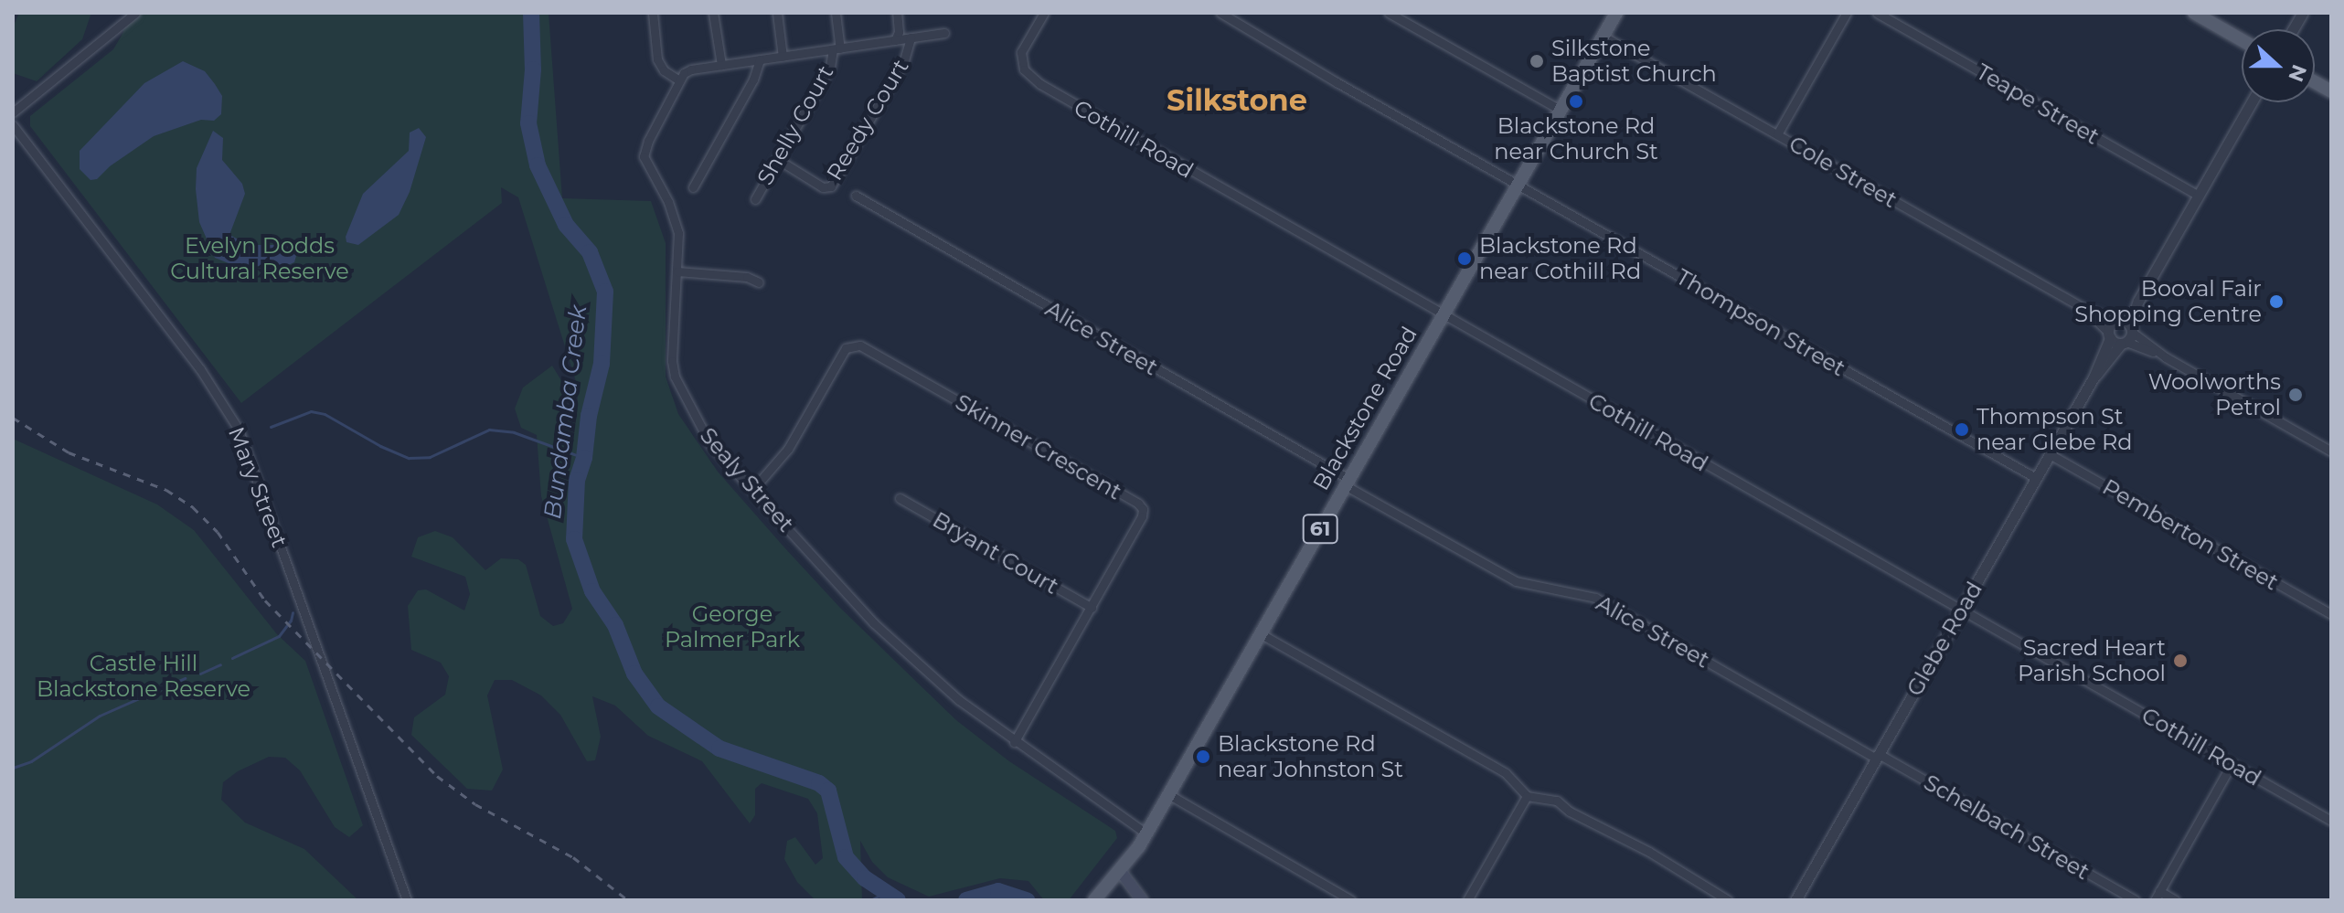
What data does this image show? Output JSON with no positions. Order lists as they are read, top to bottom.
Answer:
{
  "streets": {
    "main road": ["Blackstone Road", "61"],
    "street": [
      "Teape Street",
      "Reedy Court",
      "Shelly Court",
      "Cothill Road",
      "Cole Street",
      "Thompson Street",
      "Alice Street",
      "Skinner Crescent",
      "Sealy Street",
      "Mary Street",
      "Pemberton Street",
      "Bryant Court",
      "Glebe Road",
      "Schelbach Street"
    ]
  },
  "crossings": [
    ["Teape Street", "Glebe Road"],
    ["Reedy Court", "Shelly Court"],
    ["Cothill Road", "Blackstone Road"],
    ["Cothill Road", "Glebe Road"],
    ["Cole Street", "Blackstone Road"],
    ["Cole Street", "Glebe Road"],
    ["Thompson Street", "Blackstone Road"],
    ["Thompson Street", "Glebe Road"],
    ["Alice Street", "Blackstone Road"],
    ["Alice Street", "Glebe Road"],
    ["Alice Street", "Schelbach Street"],
    ["Blackstone Road", "Sealy Street"],
    ["Blackstone Road", "61"],
    ["Skinner Crescent", "Sealy Street"],
    ["Skinner Crescent", "Bryant Court"],
    ["Pemberton Street", "Glebe Road"],
    ["Glebe Road", "Schelbach Street"]
  ],
  "districts": ["Silkstone"],
  "water": ["Bundamba Creek"],
  "parks": ["Evelyn Dodds Cultural Reserve", "George Palmer Park", "Castle Hill Blackstone Reserve"],
  "places": [
    "Silkstone Baptist Church",
    "Blackstone Rd near Church St",
    "Blackstone Rd near Cothill Rd",
    "Booval Fair Shopping Centre",
    "Woolworths Petrol",
    "Thompson St near Glebe Rd",
    "Sacred Heart Parish School",
    "Blackstone Rd near Johnston St"
  ],
  "north": "right"
}
